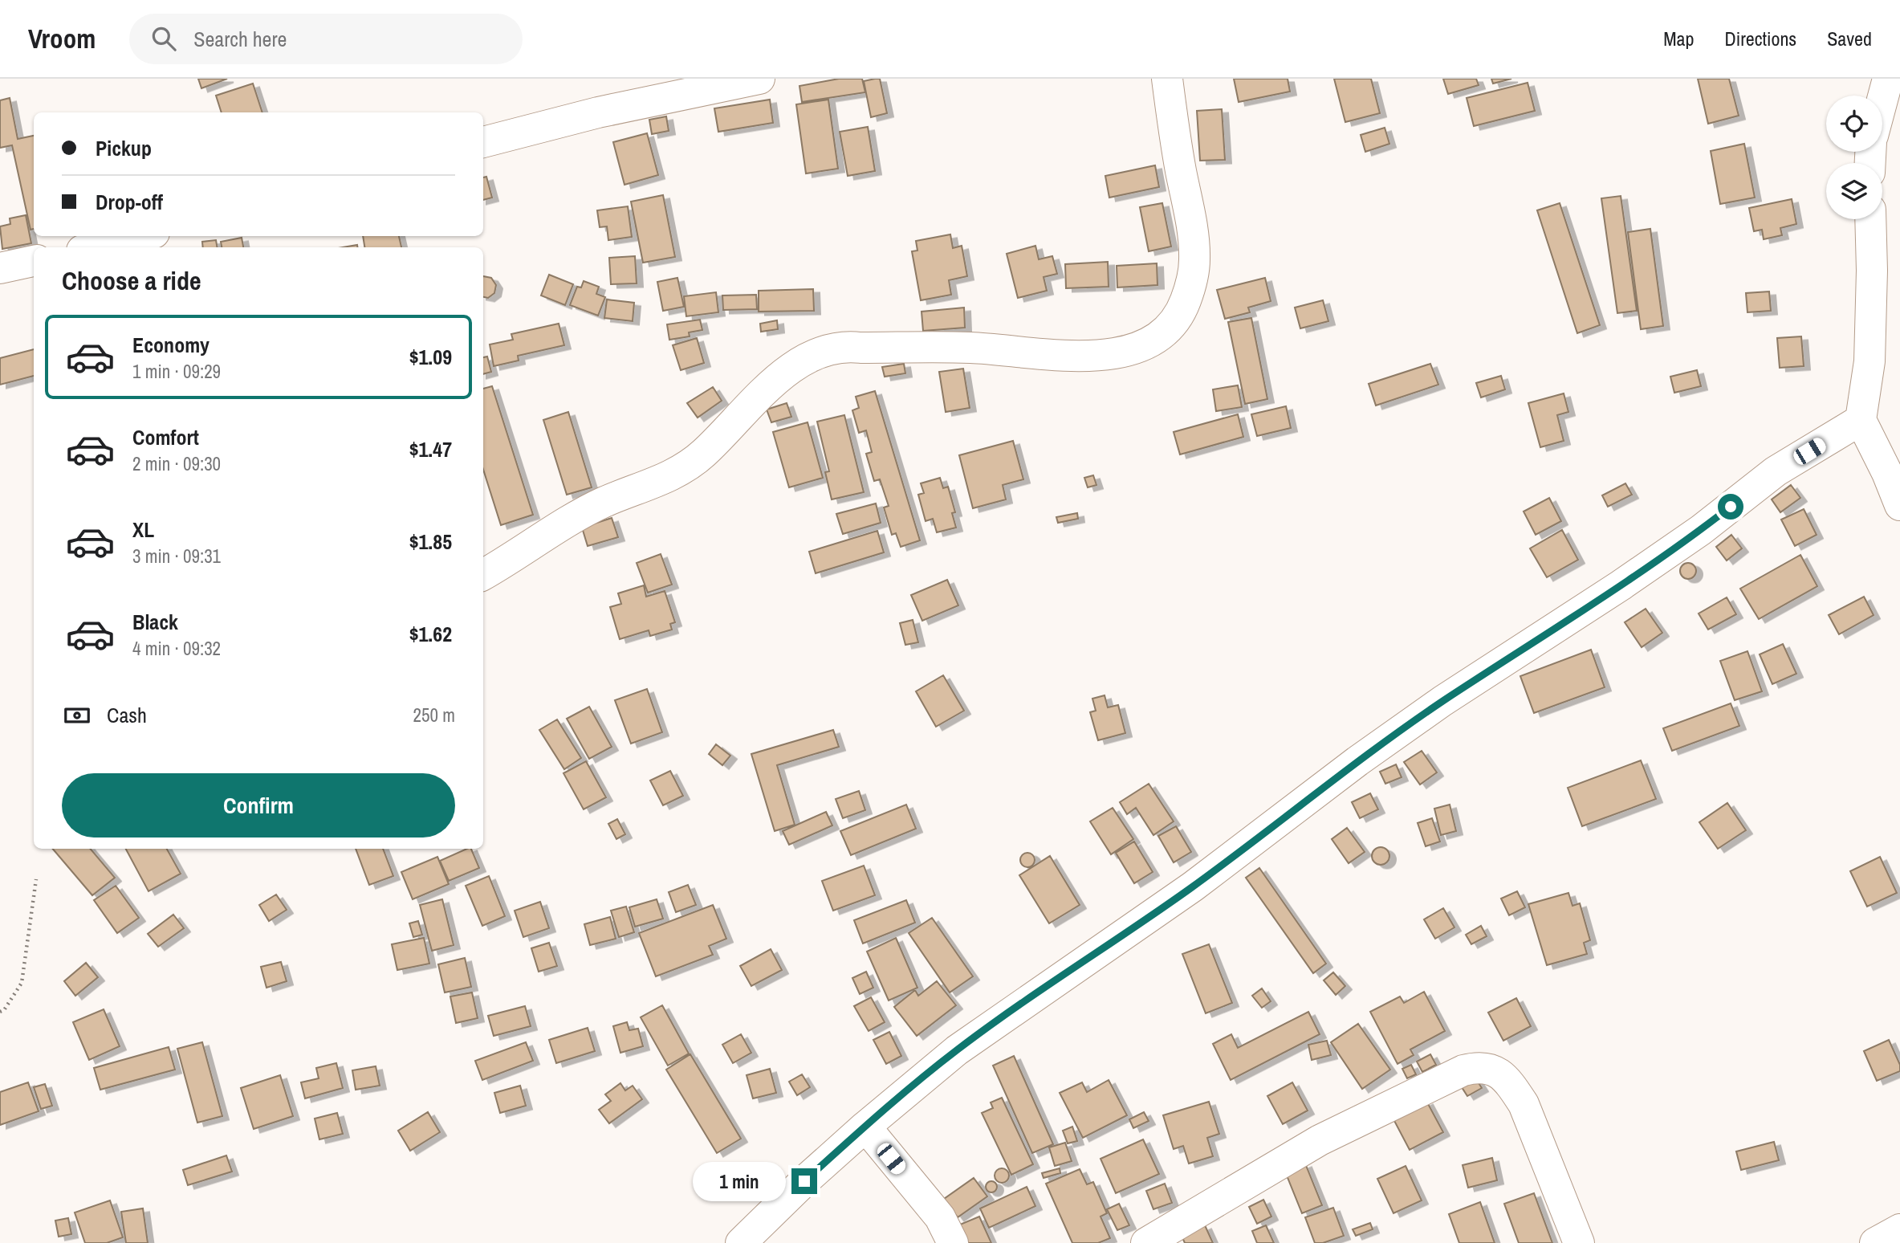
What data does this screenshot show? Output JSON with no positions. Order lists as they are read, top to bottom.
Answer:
{
  "page": {
    "header": "Vroom",
    "search": "Search here",
    "nav": ["Map", "Directions", "Saved"],
    "banner": ["Pickup", "Drop-off"],
    "heading": "Choose a ride",
    "list": [
      {
        "name": "Economy",
        "note": "1 min · 09:29",
        "value": "$1.09"
      },
      {
        "name": "Comfort",
        "note": "2 min · 09:30",
        "value": "$1.47"
      },
      {
        "name": "XL",
        "note": "3 min · 09:31",
        "value": "$1.85"
      },
      {
        "name": "Black",
        "note": "4 min · 09:32",
        "value": "$1.62"
      }
    ],
    "pay": ["Cash", "250 m"],
    "buttons": "Confirm",
    "bubble": "1 min"
  }
}
